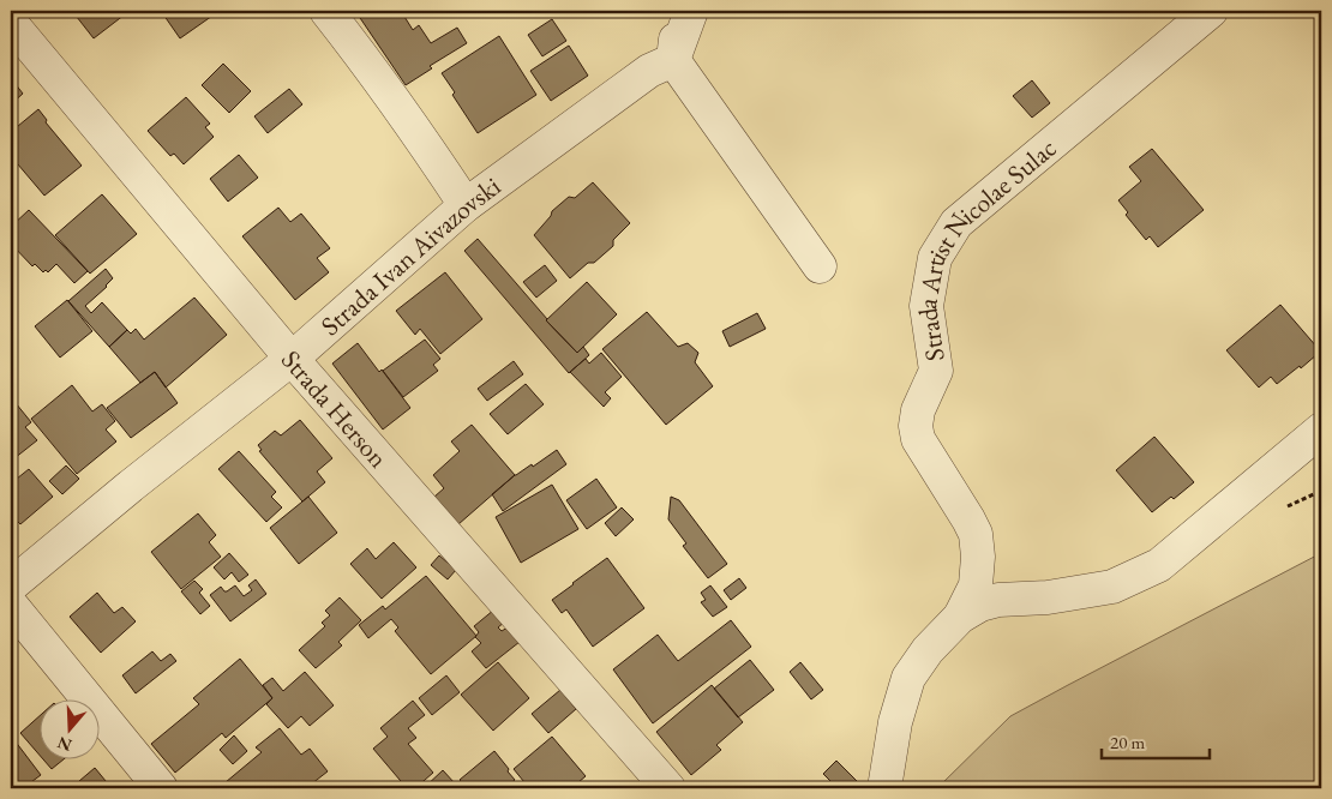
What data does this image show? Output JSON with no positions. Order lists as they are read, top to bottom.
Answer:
{
  "streets": {
    "street": ["Strada Artist Nicolae Sulac", "Strada Ivan Aivazovski", "Strada Herson"]
  },
  "crossings": [
    ["Strada Ivan Aivazovski", "Strada Herson"]
  ],
  "scale_bar": "20 m",
  "north": "bottom"
}
